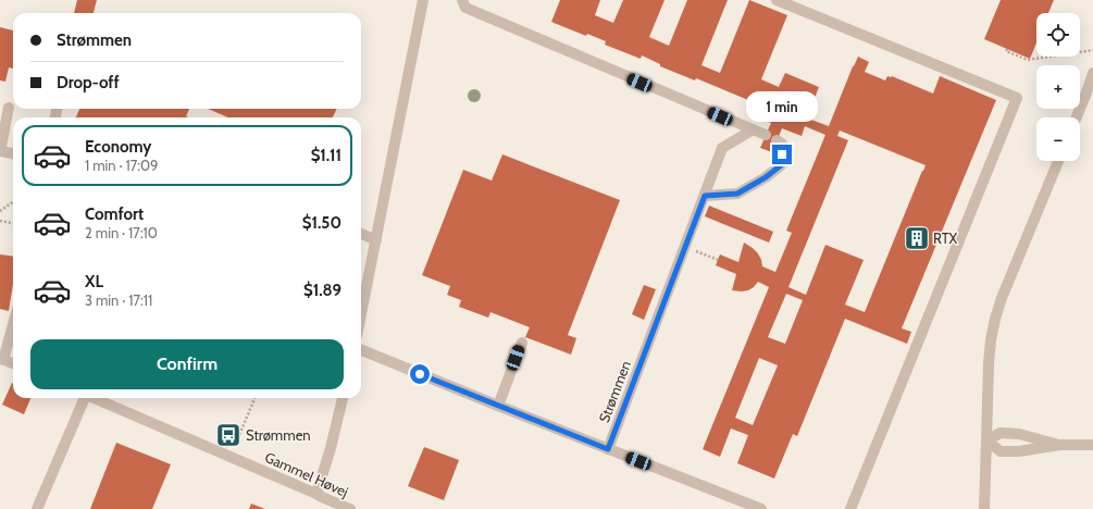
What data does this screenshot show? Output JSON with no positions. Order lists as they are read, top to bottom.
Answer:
{
  "streets": {
    "street": ["Strømmen", "Gammel Høvej"]
  },
  "places": {
    "building": ["RTX"],
    "bus stop": ["Strømmen"]
  },
  "page": {
    "map_buttons": ["+", "−"],
    "banner": ["Strømmen", "Drop-off"],
    "bubble": "1 min",
    "list": [
      {
        "name": "Economy",
        "note": "1 min · 17:09",
        "value": "$1.11"
      },
      {
        "name": "Comfort",
        "note": "2 min · 17:10",
        "value": "$1.50"
      },
      {
        "name": "XL",
        "note": "3 min · 17:11",
        "value": "$1.89"
      }
    ],
    "buttons": "Confirm"
  }
}
